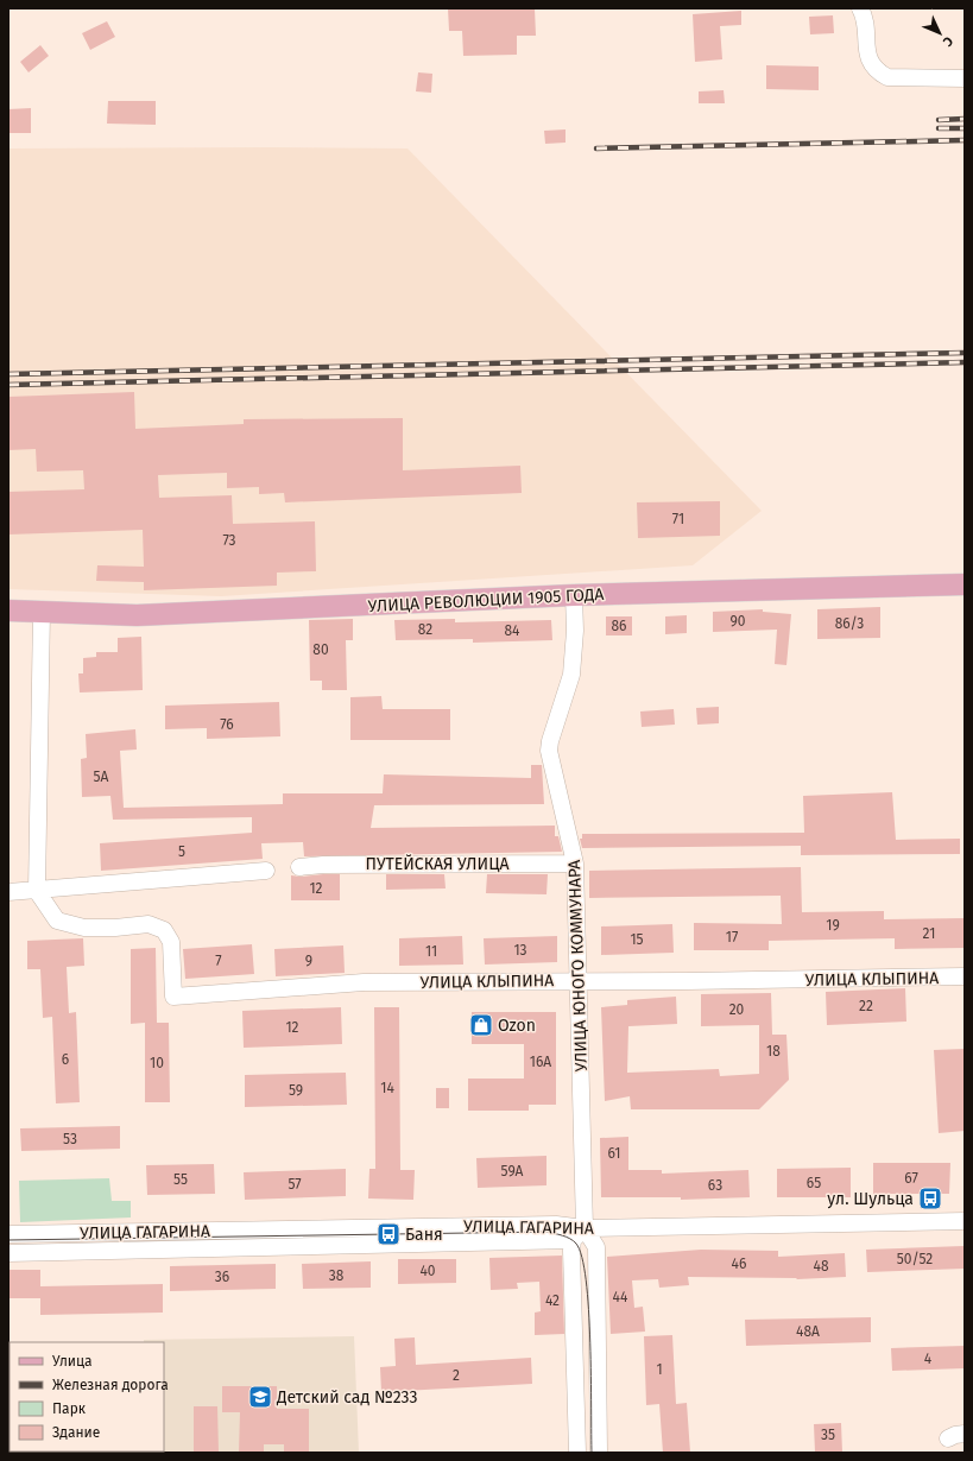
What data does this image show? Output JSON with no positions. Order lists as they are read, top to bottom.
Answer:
{
  "streets": {
    "main road": ["УЛИЦА РЕВОЛЮЦИИ 1905 ГОДА"],
    "street": [
      "ПУТЕЙСКАЯ УЛИЦА",
      "УЛИЦА ЮНОГО КОММУНАРА",
      "УЛИЦА КЛЫПИНА",
      "УЛИЦА ГАГАРИНА"
    ]
  },
  "crossings": [
    ["УЛИЦА РЕВОЛЮЦИИ 1905 ГОДА", "УЛИЦА ЮНОГО КОММУНАРА"],
    ["ПУТЕЙСКАЯ УЛИЦА", "УЛИЦА ЮНОГО КОММУНАРА"],
    ["УЛИЦА ЮНОГО КОММУНАРА", "УЛИЦА КЛЫПИНА"],
    ["УЛИЦА ЮНОГО КОММУНАРА", "УЛИЦА ГАГАРИНА"]
  ],
  "places": {
    "shop": ["Ozon"],
    "bus stop": ["ул. Шульца", "Баня"],
    "school or university": ["Детский сад №233"]
  },
  "house_numbers": [
    "71",
    "73",
    "90",
    "86/3",
    "86",
    "82",
    "84",
    "80",
    "76",
    "5А",
    "5",
    "12",
    "19",
    "21",
    "17",
    "15",
    "13",
    "11",
    "7",
    "9",
    "22",
    "20",
    "12",
    "18",
    "6",
    "16А",
    "10",
    "14",
    "59",
    "53",
    "61",
    "59А",
    "67",
    "55",
    "65",
    "57",
    "63",
    "50/52",
    "46",
    "48",
    "40",
    "38",
    "36",
    "44",
    "42",
    "48А",
    "4",
    "1",
    "2",
    "35"
  ],
  "legend": [
    "Улица",
    "Железная дорога",
    "Парк",
    "Здание"
  ],
  "north": "bottom right"
}
